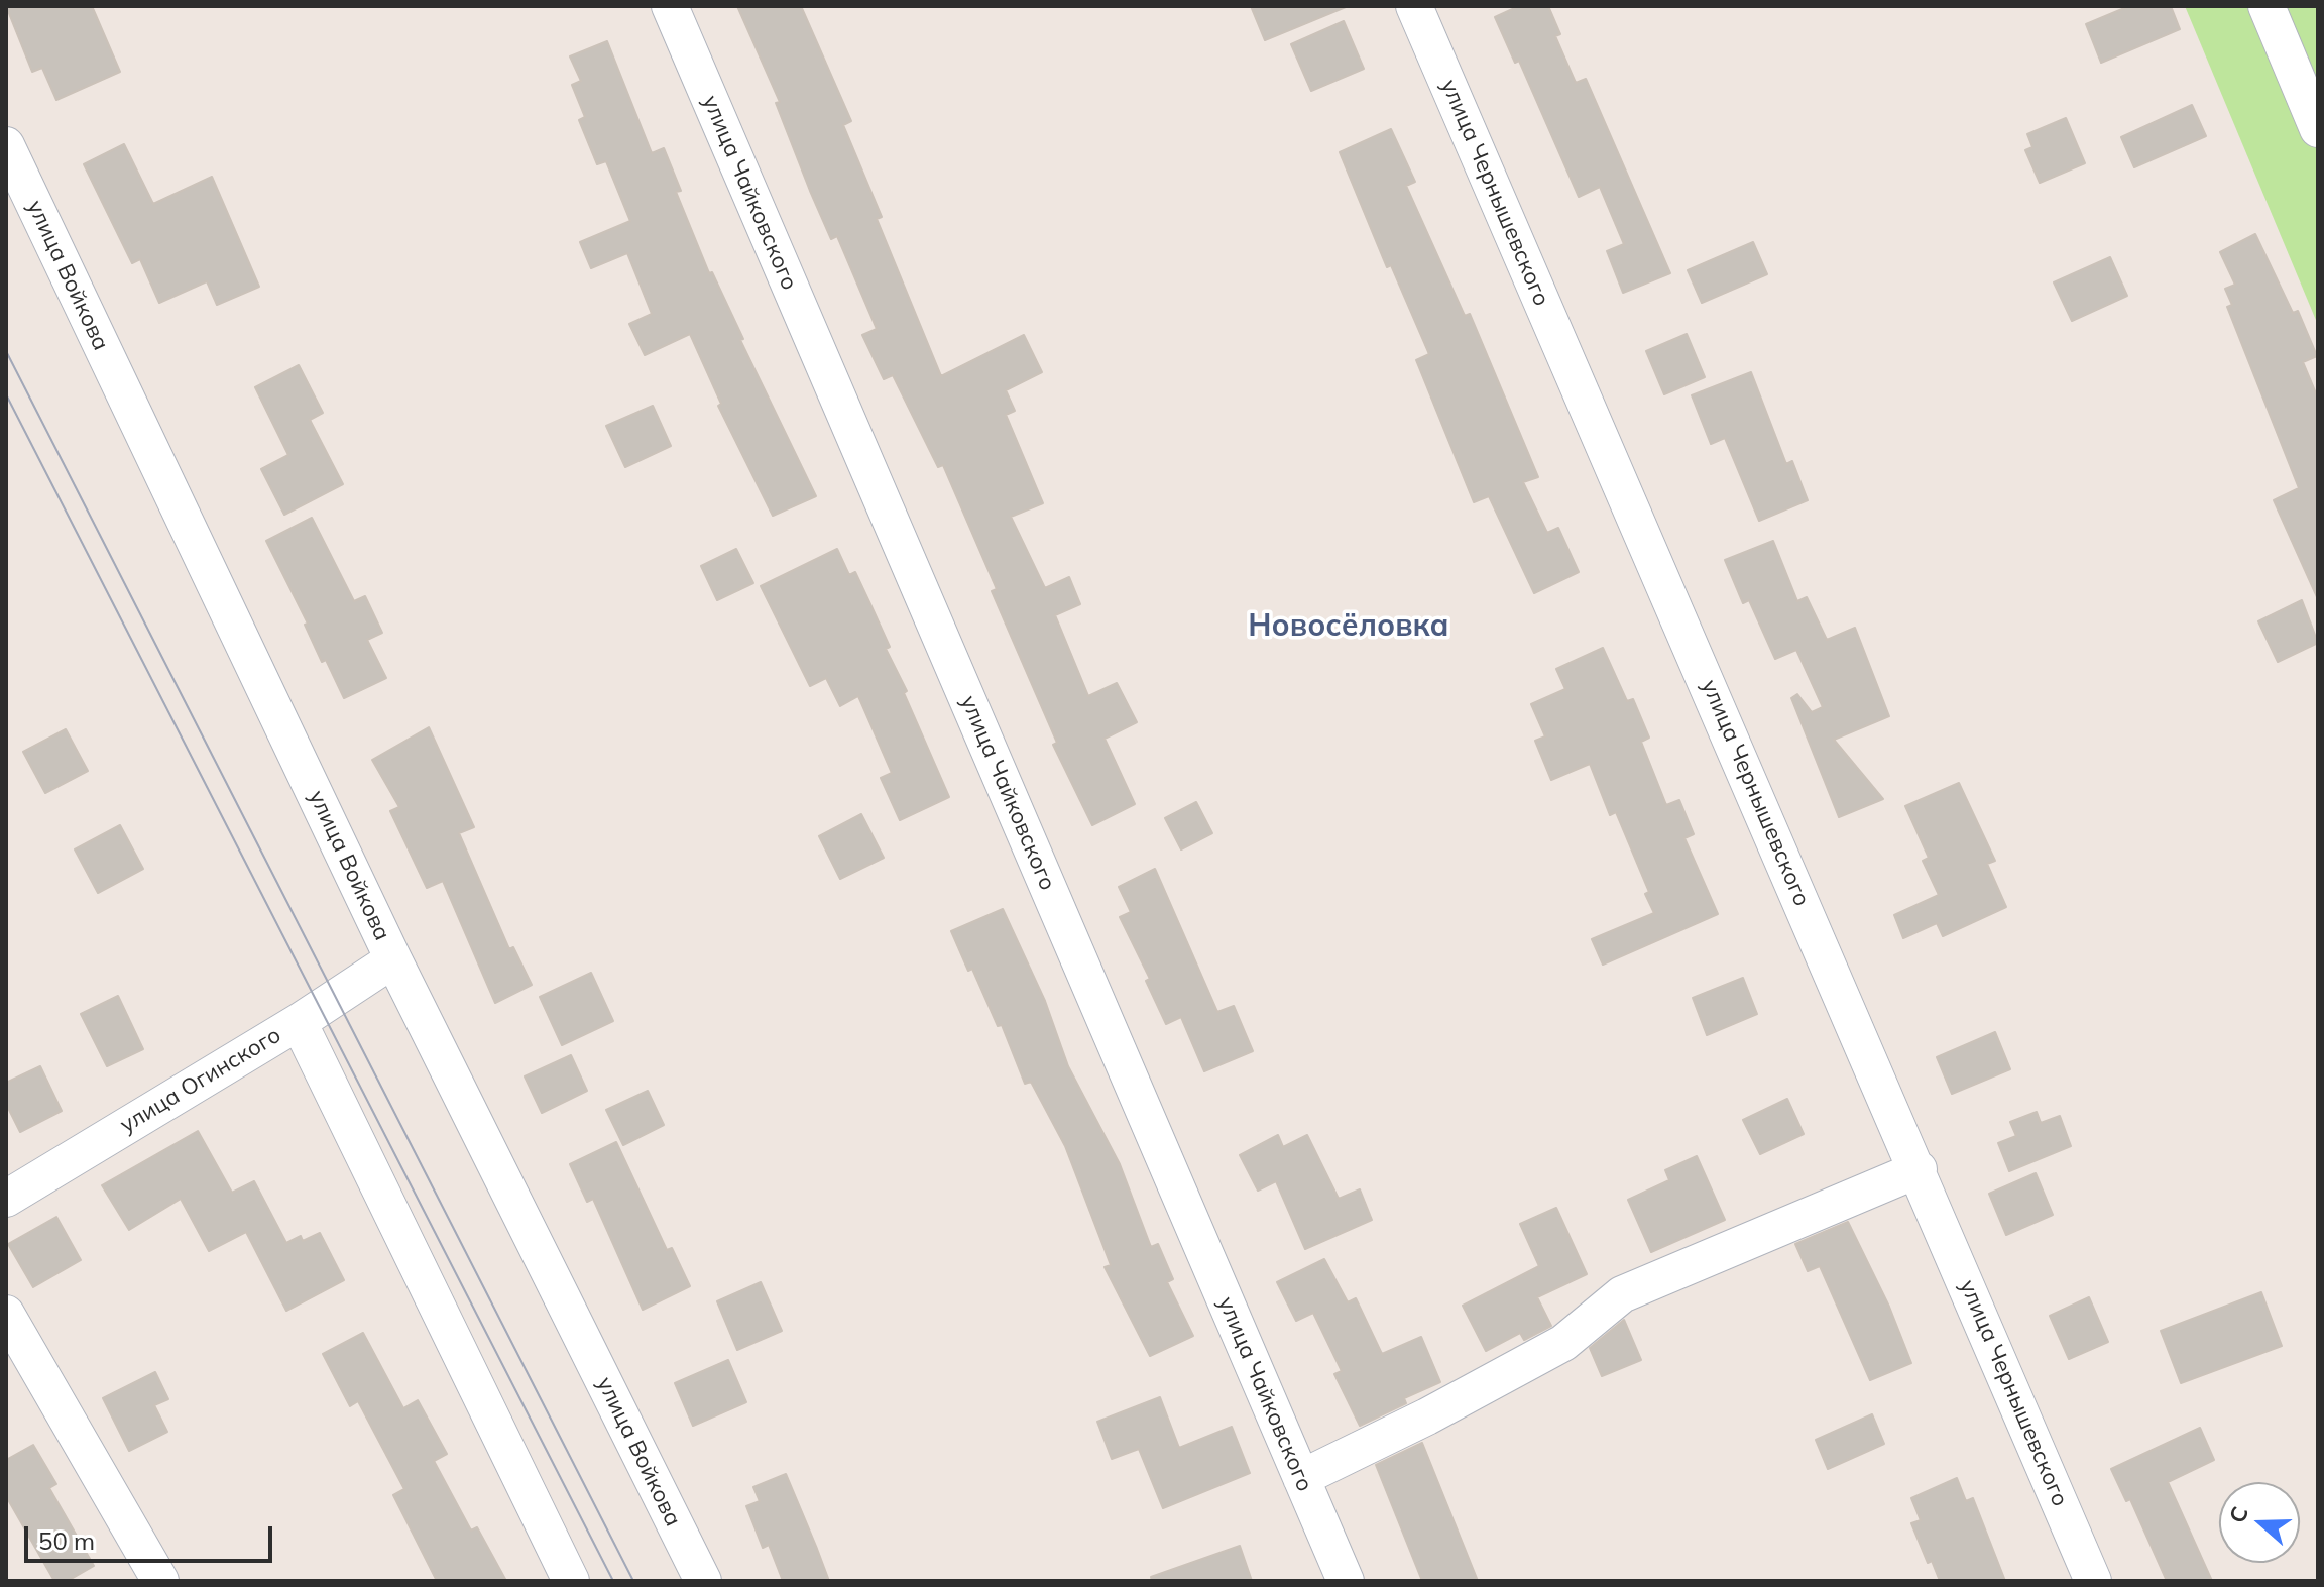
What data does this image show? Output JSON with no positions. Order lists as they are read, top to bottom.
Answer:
{
  "streets": {
    "street": [
      "улица Чайковского",
      "улица Чернышевского",
      "улица Войкова",
      "улица Огинского"
    ]
  },
  "crossings": [
    ["улица Войкова", "улица Огинского"]
  ],
  "districts": ["Новосёловка"],
  "scale_bar": "50 m",
  "north": "left"
}
